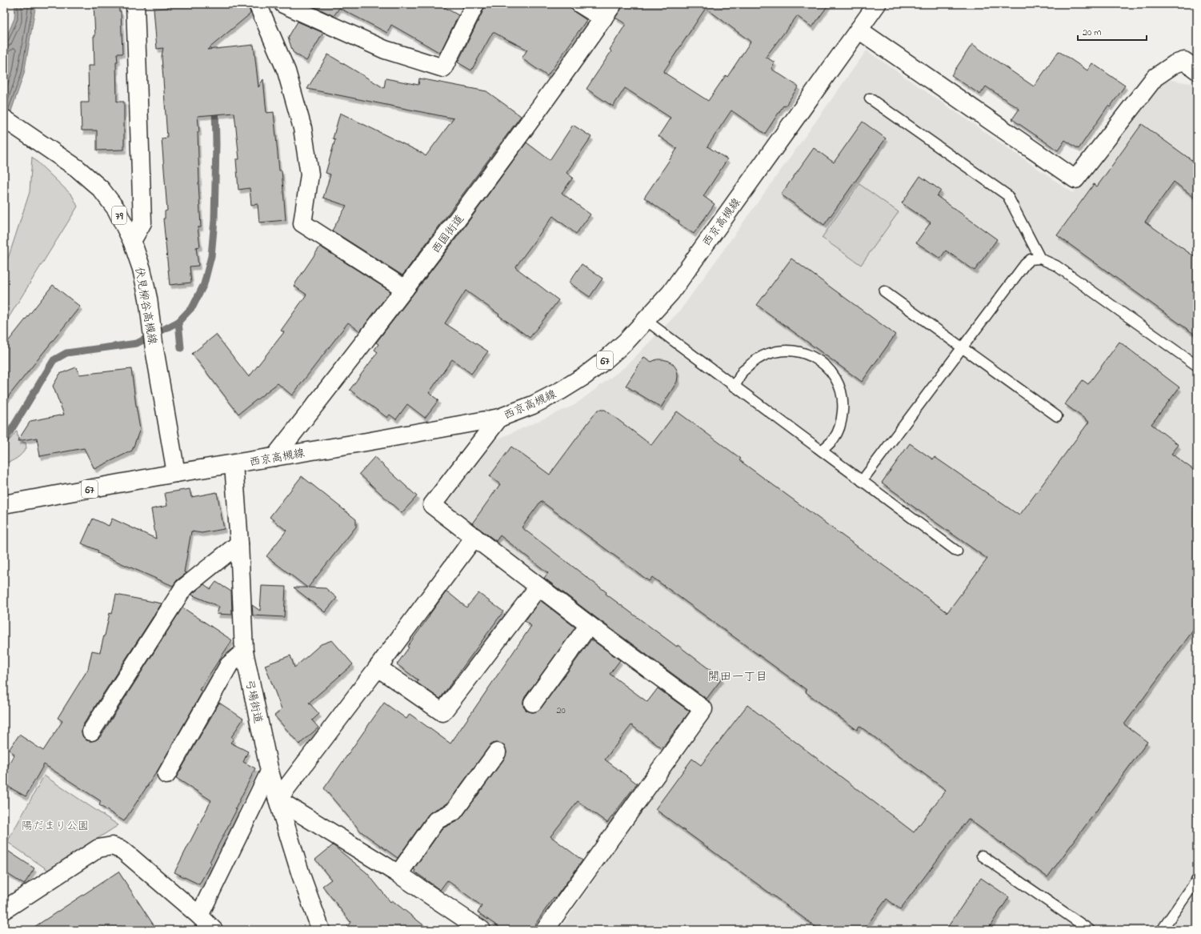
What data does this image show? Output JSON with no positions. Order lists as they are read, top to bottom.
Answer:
{
  "streets": {
    "street": [
      "79",
      "西京高槻線",
      "西国街道",
      "伏見柳谷高槻線",
      "67",
      "弓場街道"
    ]
  },
  "crossings": [
    ["西京高槻線", "西国街道"],
    ["西京高槻線", "伏見柳谷高槻線"],
    ["西京高槻線", "弓場街道"]
  ],
  "districts": ["開田一丁目"],
  "parks": ["陽だまり公園"],
  "house_numbers": ["20"],
  "scale_bar": "20 m"
}
